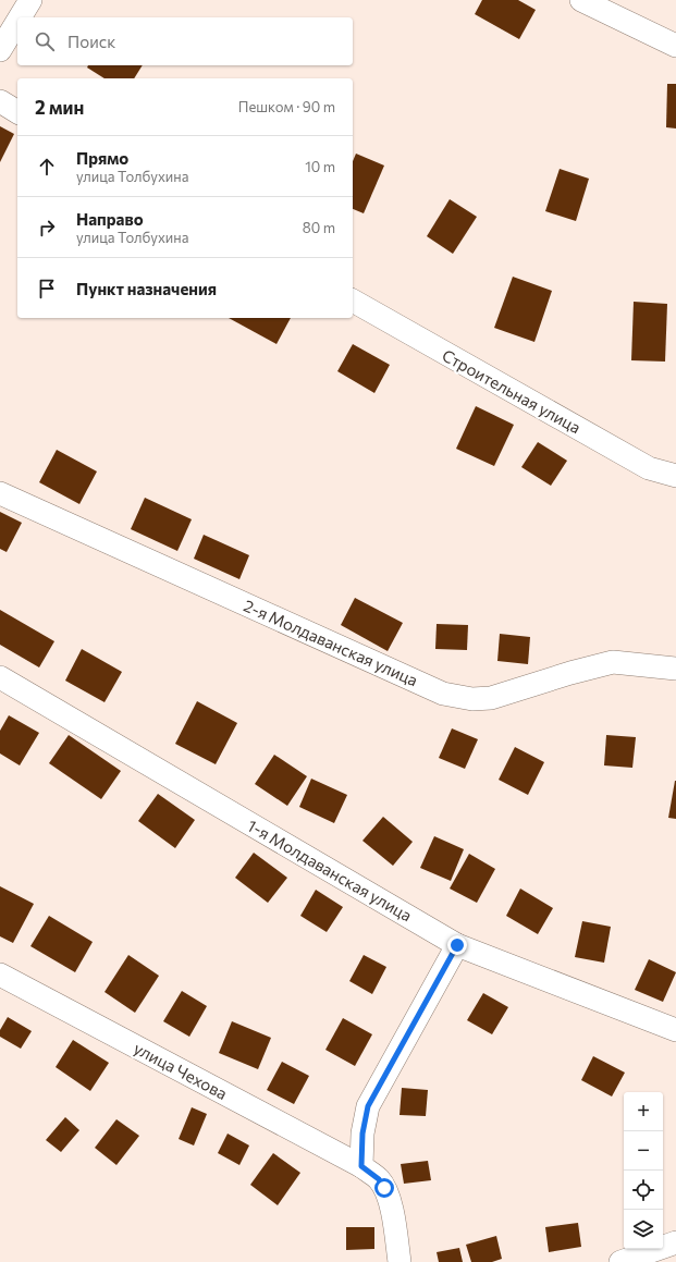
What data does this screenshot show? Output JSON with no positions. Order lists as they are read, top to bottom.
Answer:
{
  "streets": {
    "street": [
      "Строительная улица",
      "2-я Молдаванская улица",
      "1-я Молдаванская улица",
      "улица Чехова"
    ]
  },
  "page": {
    "search": "Поиск",
    "heading": ["2 мин", "Пешком · 90 m"],
    "list": [
      ["Прямо", "улица Толбухина", "10 m"],
      ["Направо", "улица Толбухина", "80 m"],
      "Пункт назначения"
    ],
    "map_buttons": ["+", "−"]
  }
}
